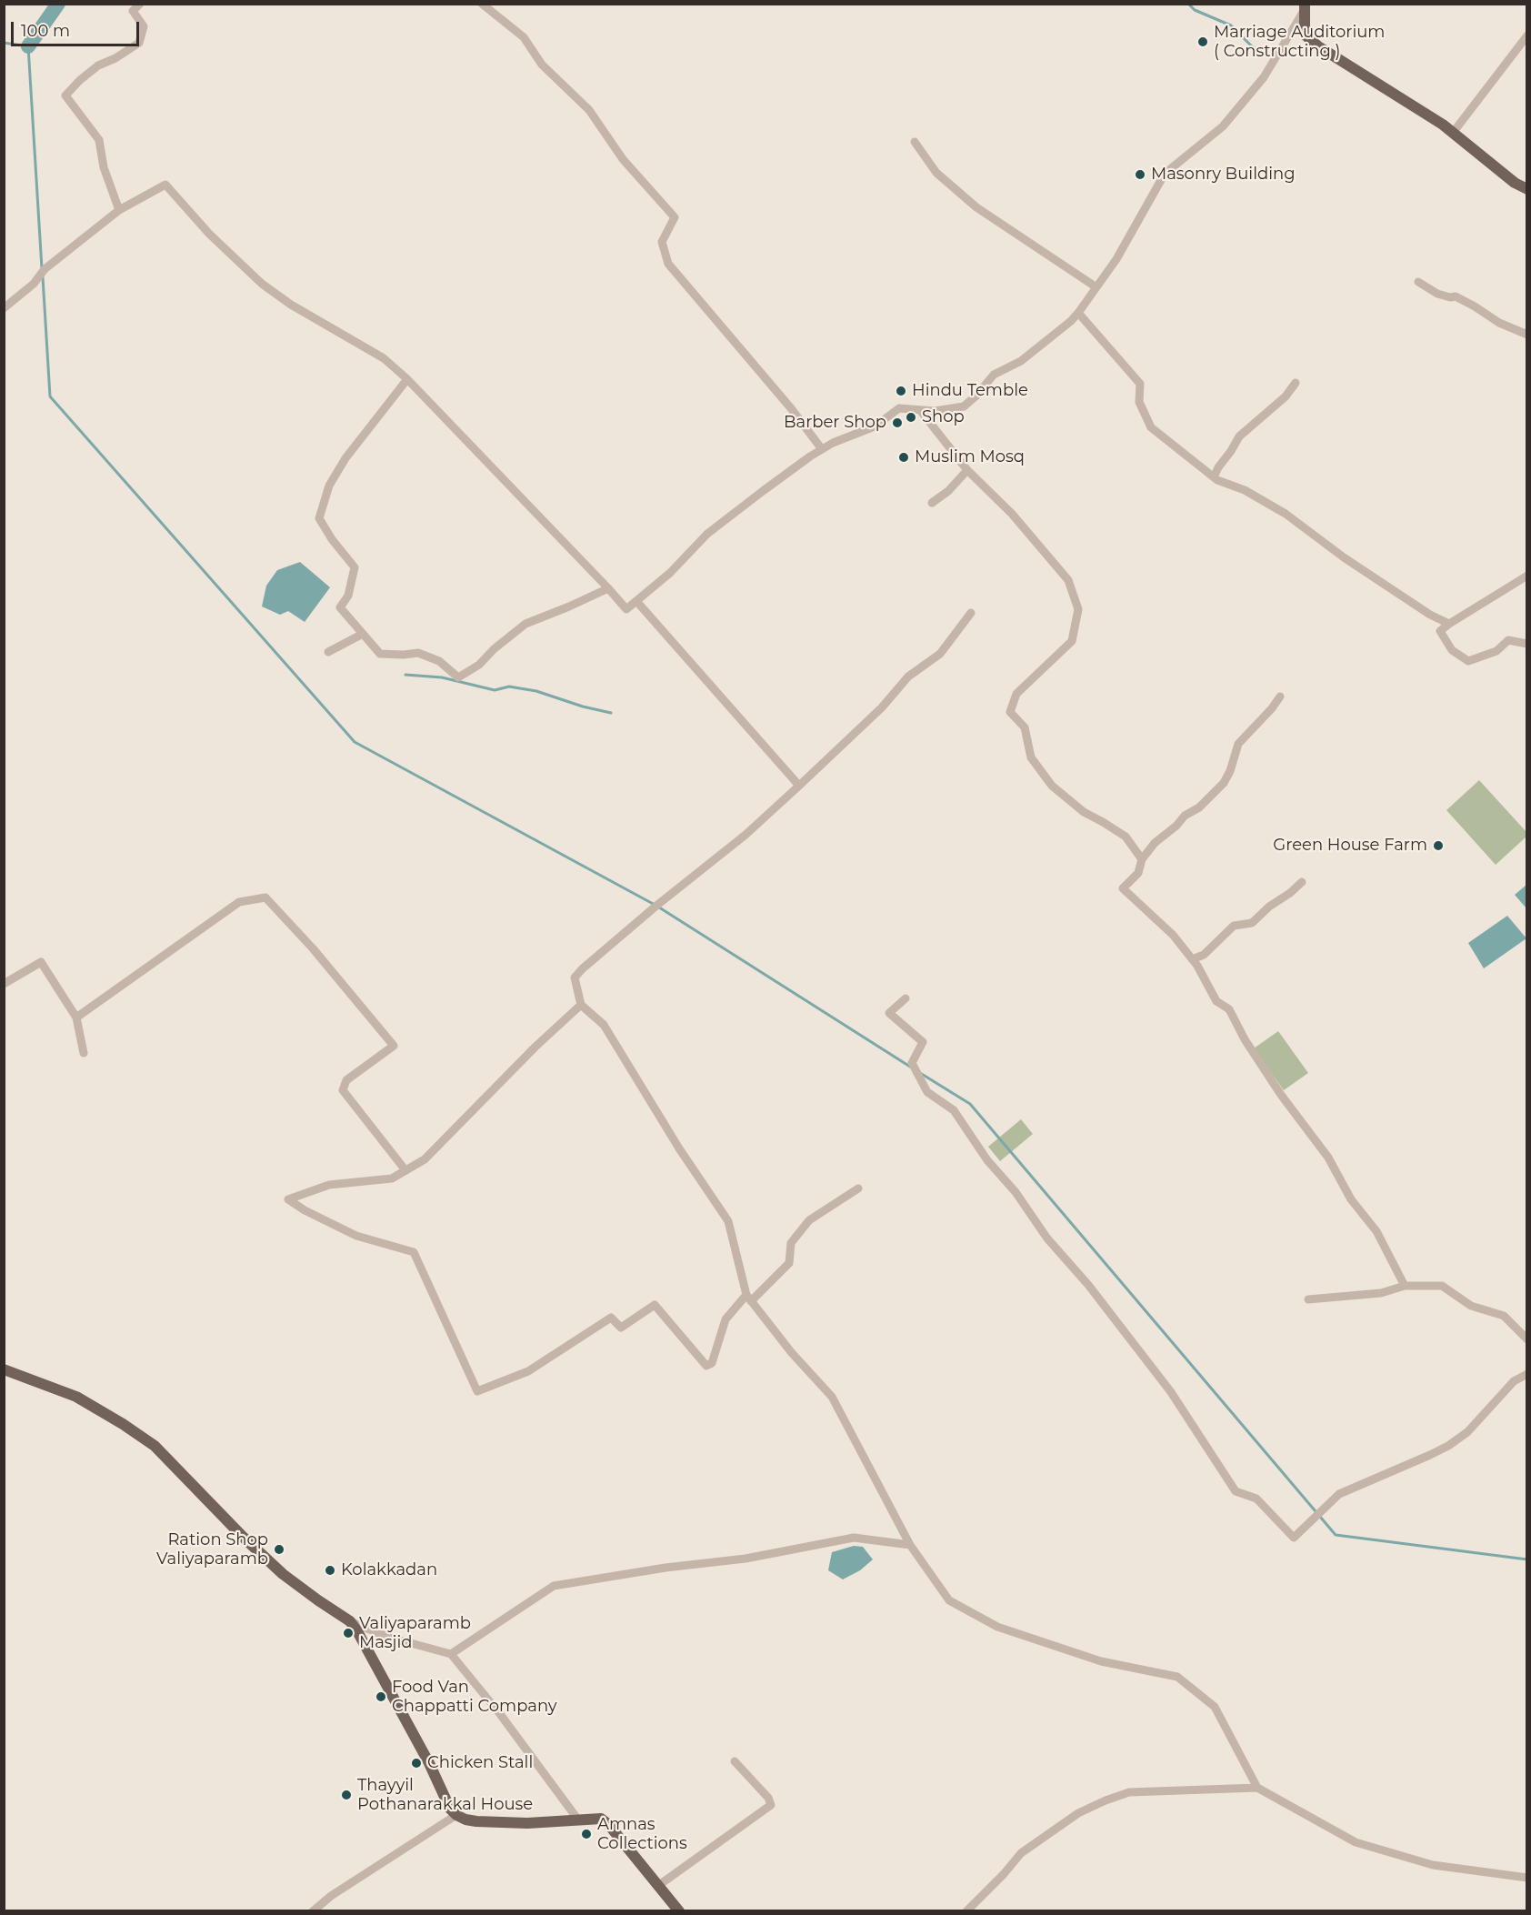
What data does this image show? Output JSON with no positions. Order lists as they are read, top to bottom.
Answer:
{
  "places": [
    "Marriage Auditorium ( Constructing )",
    "Masonry Building",
    "Hindu Temble",
    "Shop",
    "Barber Shop",
    "Muslim Mosq",
    "Green House Farm",
    "Ration Shop Valiyaparamb",
    "Kolakkadan",
    "Valiyaparamb Masjid",
    "Food Van Chappatti Company",
    "Chicken Stall",
    "Thayyil Pothanarakkal House",
    "Amnas Collections"
  ],
  "scale_bar": "100 m"
}
